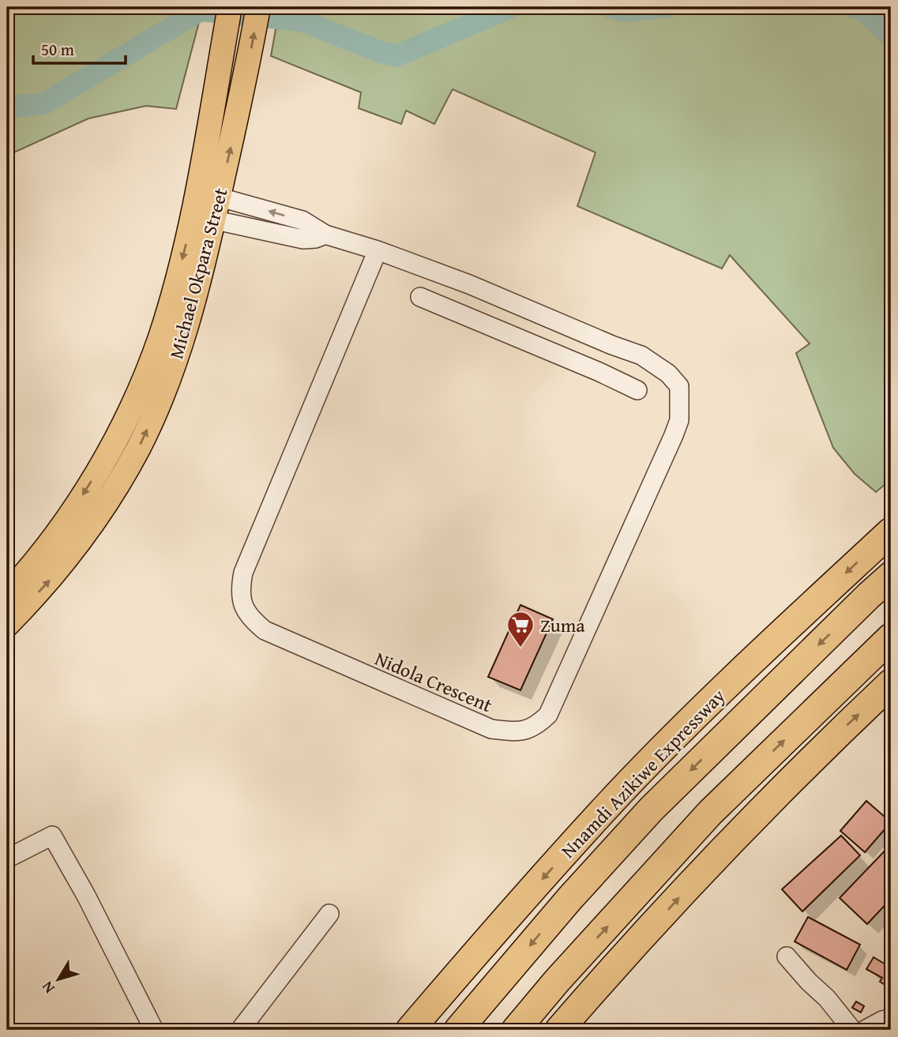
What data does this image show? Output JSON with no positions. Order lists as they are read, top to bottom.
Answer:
{
  "streets": {
    "highway": ["Nnamdi Azikiwe Expressway"],
    "main road": ["Michael Okpara Street"],
    "street": ["Nidola Crescent"]
  },
  "places": {
    "supermarket": ["Zuma"]
  },
  "scale_bar": "50 m",
  "north": "bottom left"
}
